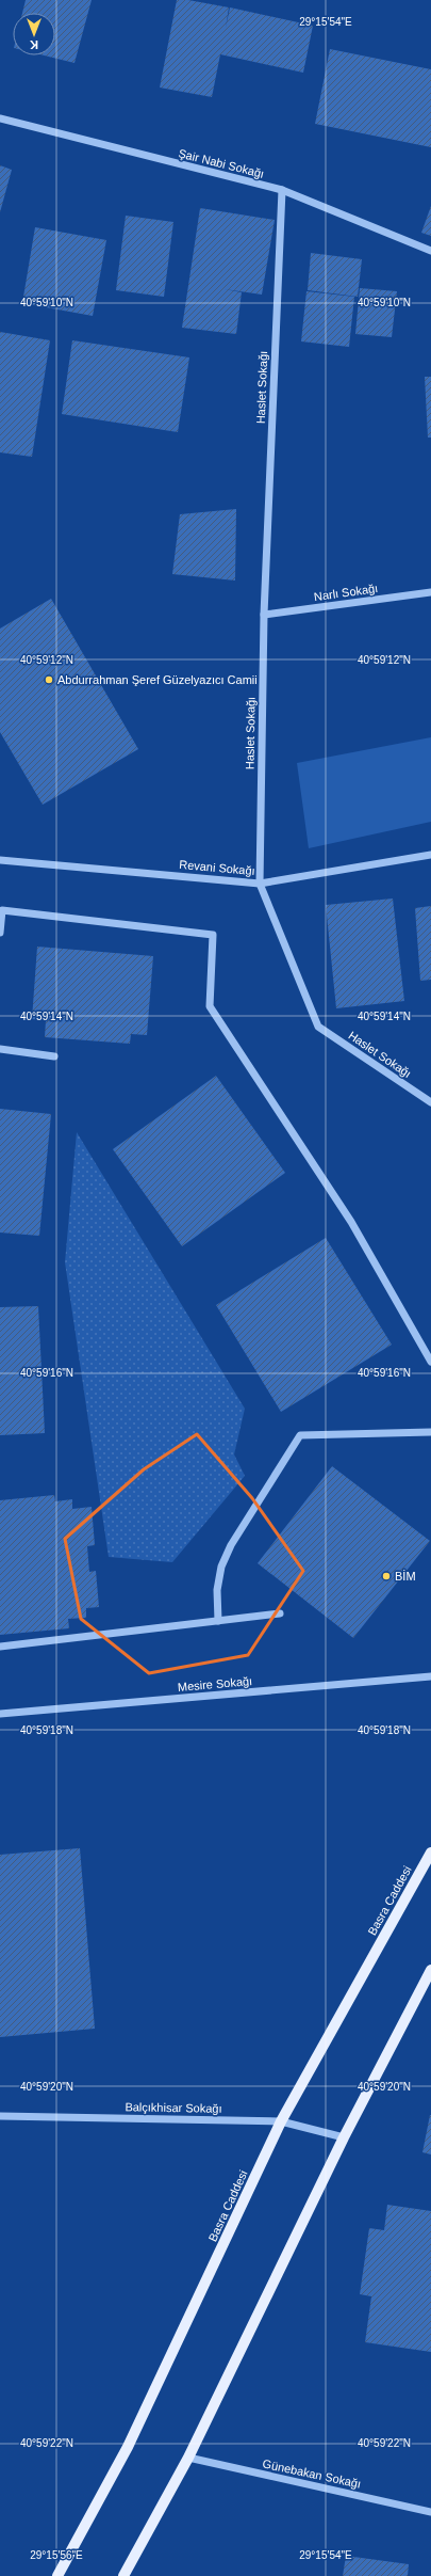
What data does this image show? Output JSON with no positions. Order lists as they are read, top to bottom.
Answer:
{
  "streets": {
    "main road": ["Basra Caddesi"],
    "street": [
      "Şair Nabi Sokağı",
      "Haslet Sokağı",
      "Narlı Sokağı",
      "Revani Sokağı",
      "Mesire Sokağı",
      "Balçıkhisar Sokağı",
      "Günebakan Sokağı"
    ]
  },
  "crossings": [
    ["Şair Nabi Sokağı", "Haslet Sokağı"],
    ["Haslet Sokağı", "Narlı Sokağı"],
    ["Haslet Sokağı", "Revani Sokağı"],
    ["Basra Caddesi", "Balçıkhisar Sokağı"]
  ],
  "places": ["Abdurrahman Şeref Güzelyazıcı Camii", "BİM"],
  "north": "bottom",
  "coordinates": [
    "29°15'54\"E",
    "40°59'10\"N",
    "40°59'12\"N",
    "40°59'14\"N",
    "40°59'16\"N",
    "40°59'18\"N",
    "40°59'20\"N",
    "40°59'22\"N",
    "29°15'56\"E"
  ]
}
